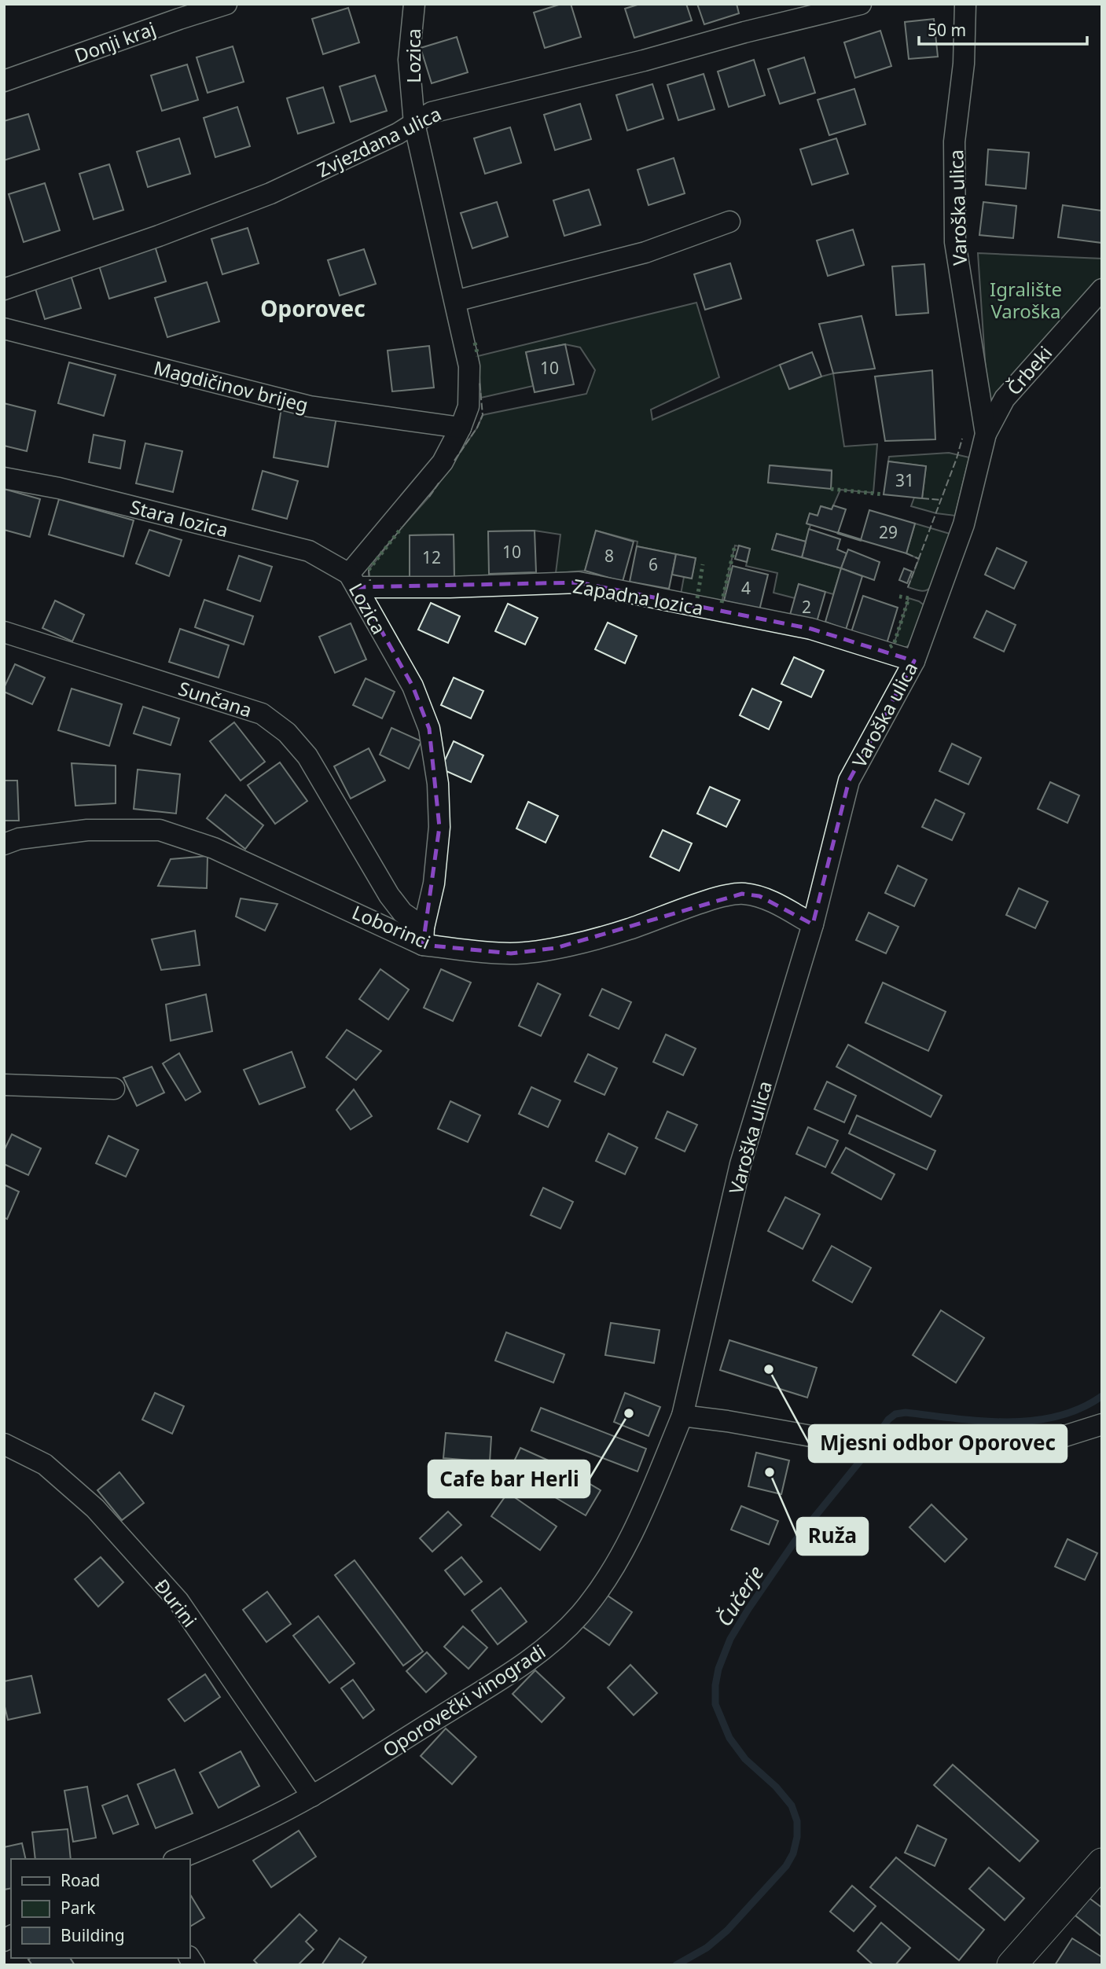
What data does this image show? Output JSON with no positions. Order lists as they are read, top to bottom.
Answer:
{
  "streets": {
    "street": [
      "Donji kraj",
      "Lozica",
      "Zvjezdana ulica",
      "Varoška ulica",
      "Črbeki",
      "Magdičinov brijeg",
      "Stara lozica",
      "Zapadna lozica",
      "Sunčana",
      "Loborinci",
      "Đurini",
      "Oporovečki vinogradi"
    ]
  },
  "crossings": [
    ["Lozica", "Zvjezdana ulica"],
    ["Lozica", "Magdičinov brijeg"],
    ["Lozica", "Stara lozica"],
    ["Lozica", "Zapadna lozica"],
    ["Lozica", "Sunčana"],
    ["Lozica", "Loborinci"],
    ["Varoška ulica", "Črbeki"],
    ["Varoška ulica", "Zapadna lozica"],
    ["Varoška ulica", "Loborinci"],
    ["Varoška ulica", "Oporovečki vinogradi"],
    ["Stara lozica", "Zapadna lozica"],
    ["Sunčana", "Loborinci"],
    ["Đurini", "Oporovečki vinogradi"]
  ],
  "districts": ["Oporovec"],
  "water": ["Čučerje"],
  "parks": ["Igralište Varoška"],
  "places": ["Mjesni odbor Oporovec", "Cafe bar Herli", "Ruža"],
  "house_numbers": [
    "10",
    "31",
    "29",
    "10",
    "8",
    "12",
    "6",
    "4",
    "2"
  ],
  "legend": ["Road", "Park", "Building"],
  "scale_bar": "50 m"
}
